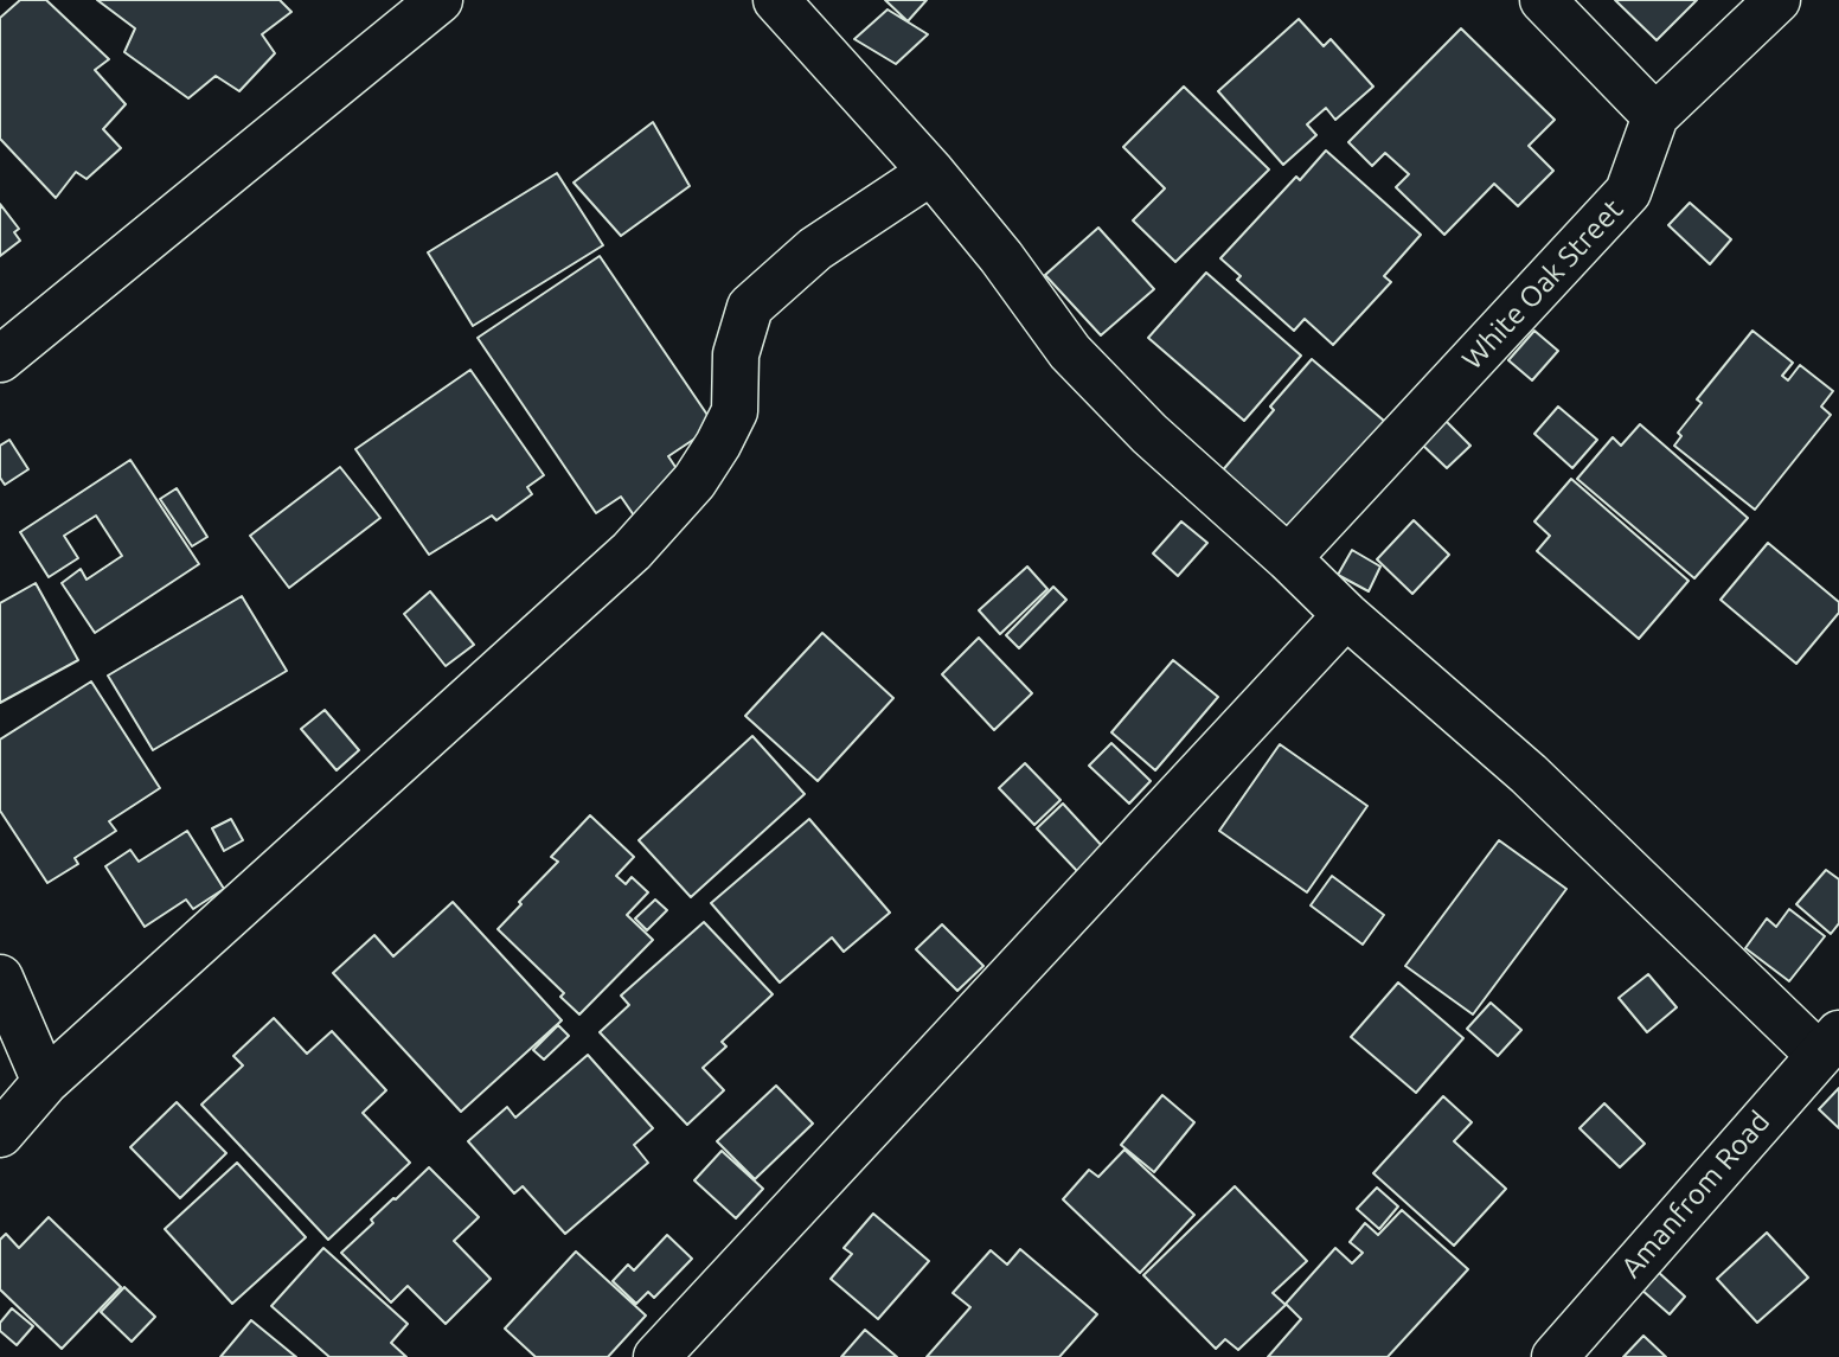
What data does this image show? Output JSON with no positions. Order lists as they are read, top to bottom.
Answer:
{
  "streets": {
    "street": ["White Oak Street", "Amanfrom Road"]
  }
}
